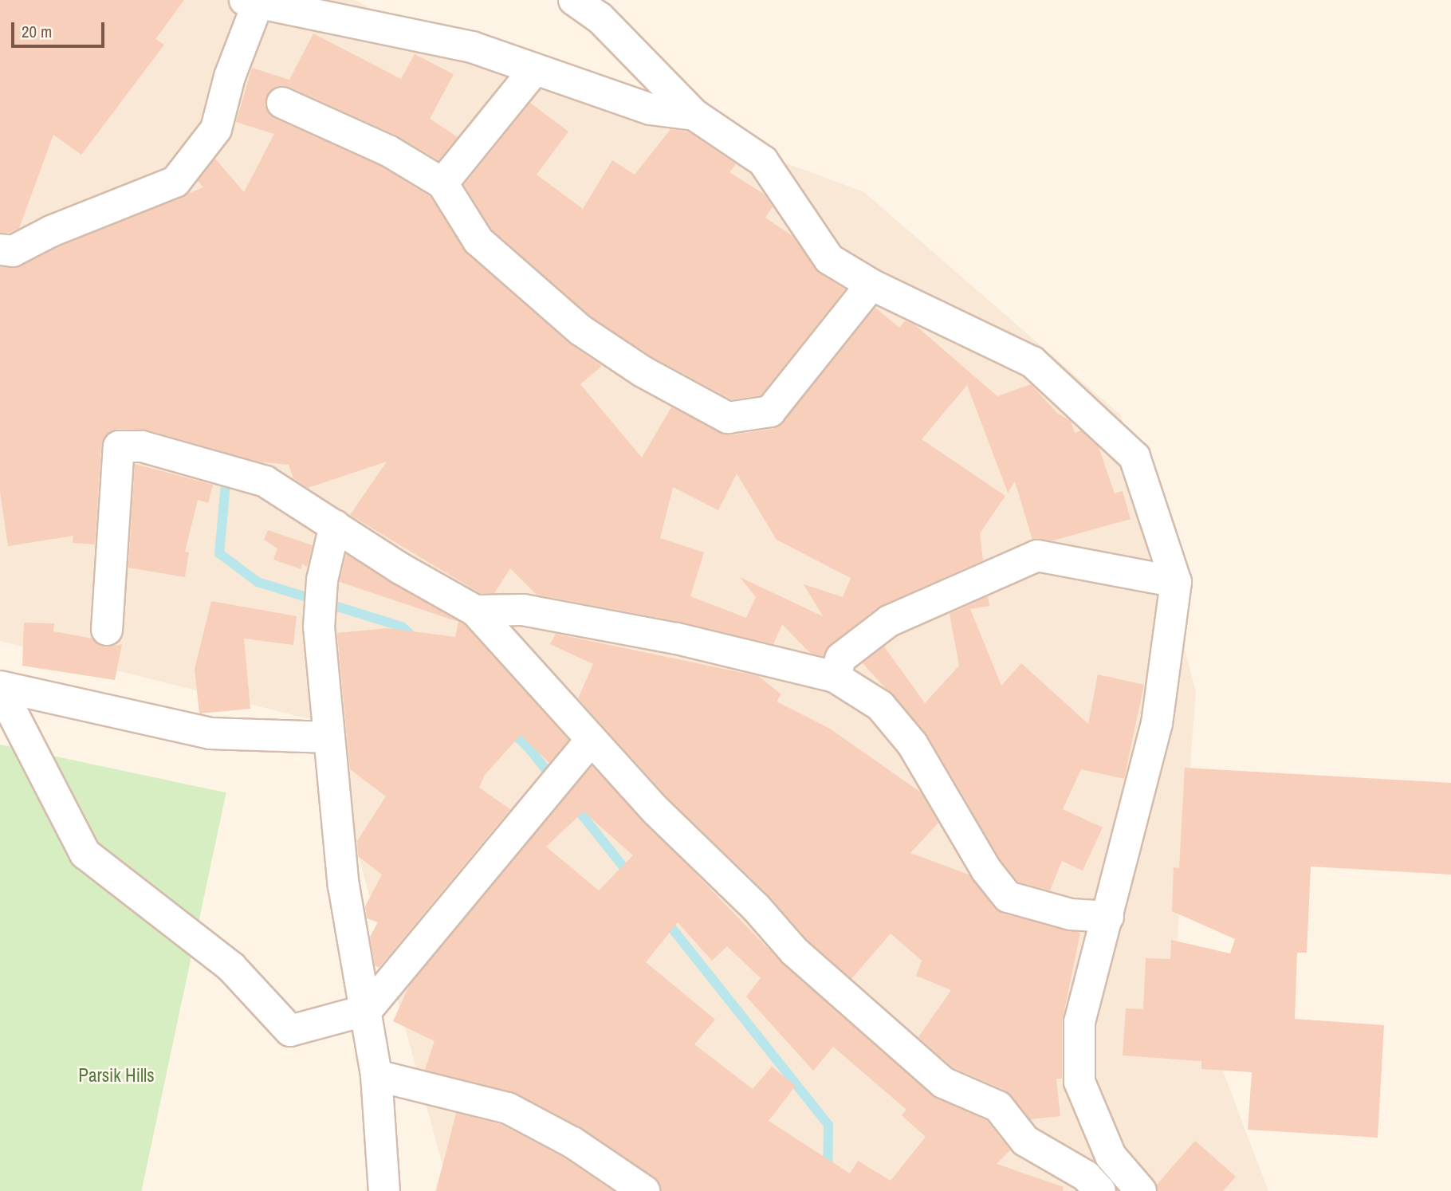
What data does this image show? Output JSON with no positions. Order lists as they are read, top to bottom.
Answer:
{
  "parks": ["Parsik Hills"],
  "scale_bar": "20 m"
}
